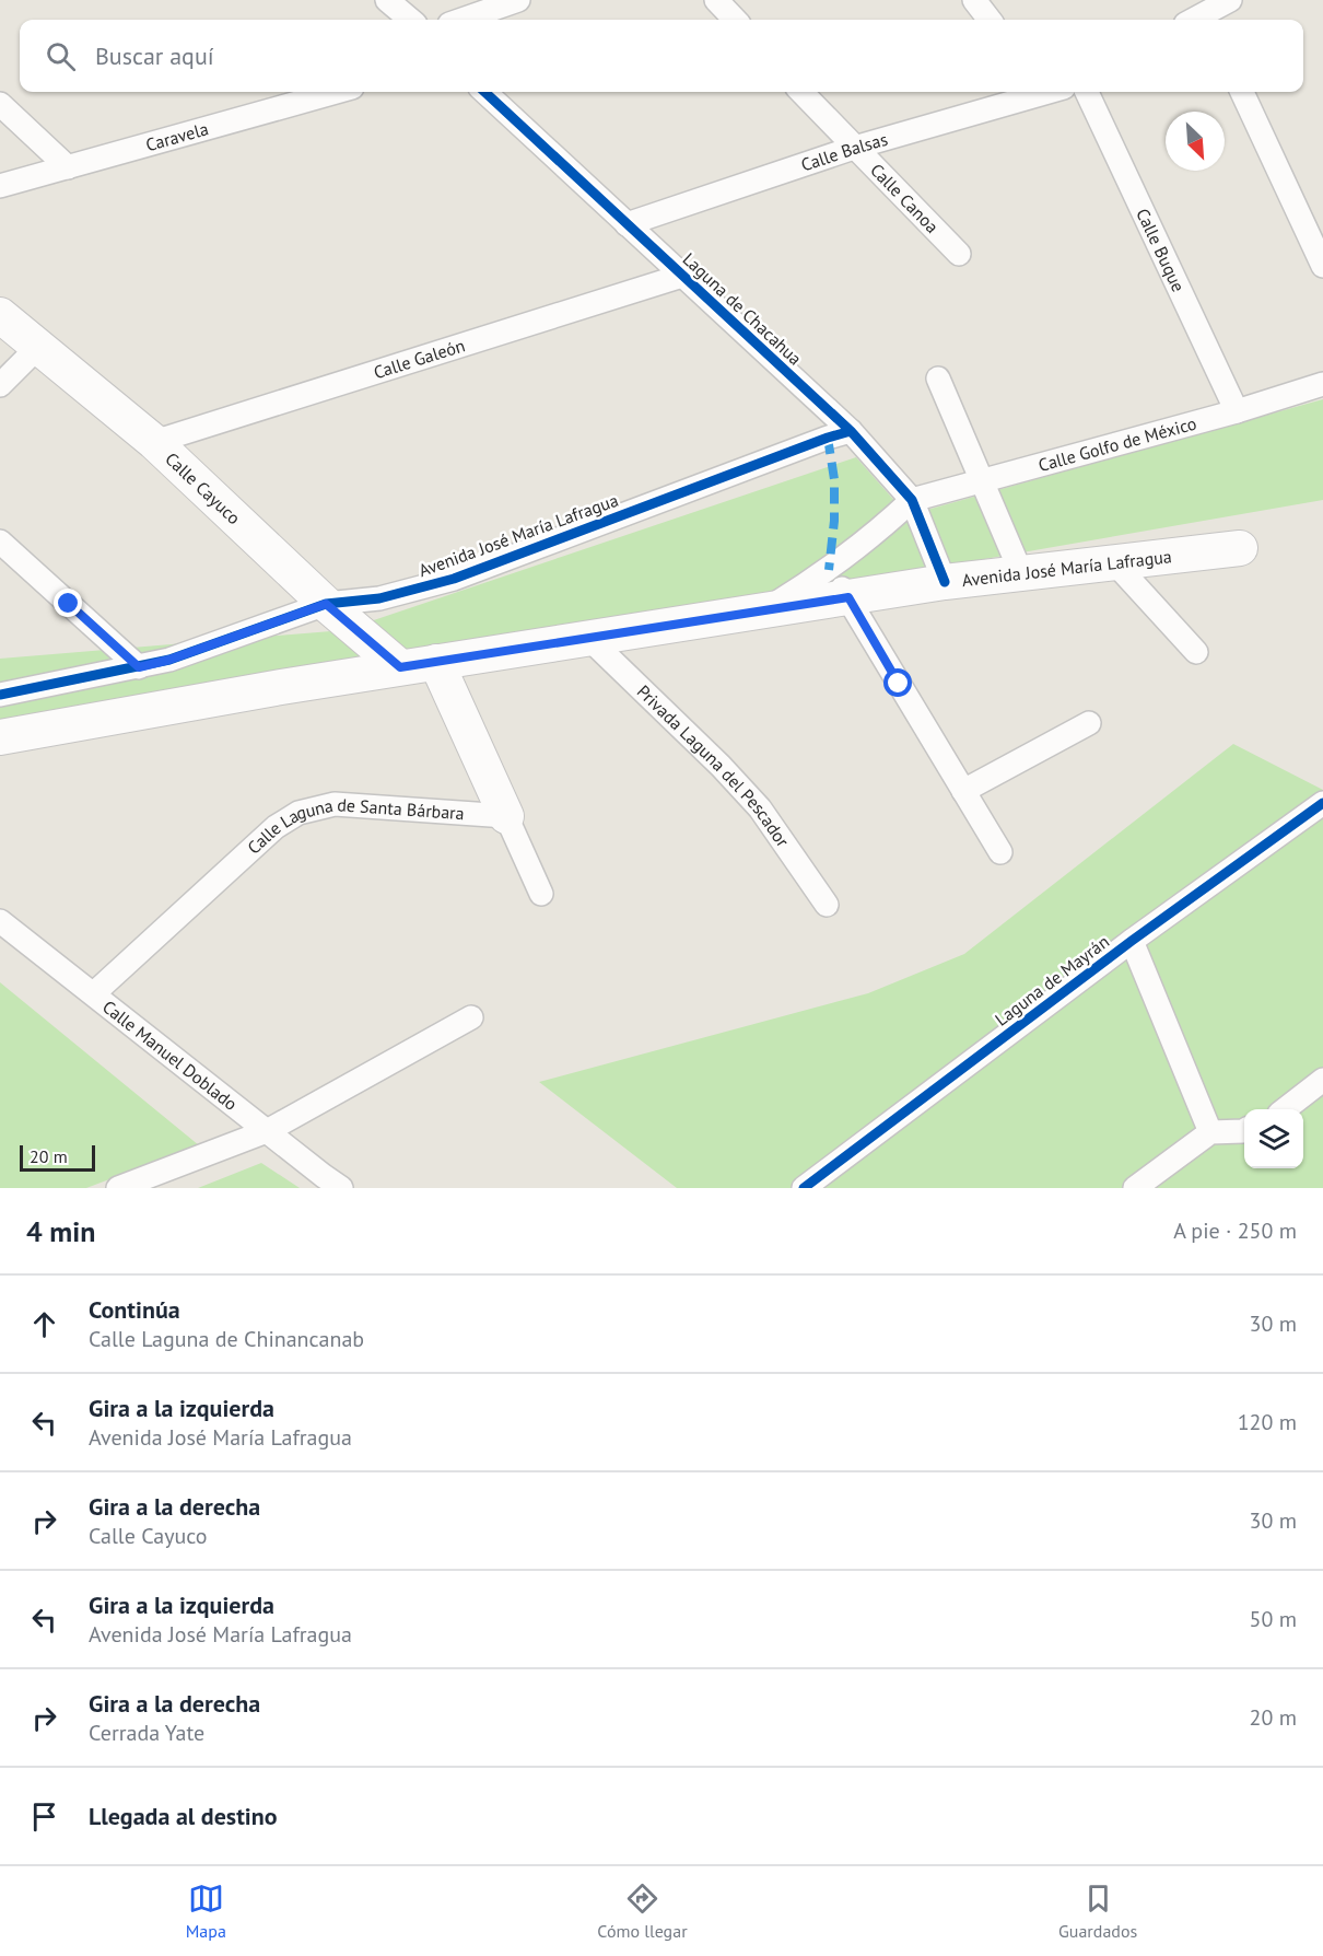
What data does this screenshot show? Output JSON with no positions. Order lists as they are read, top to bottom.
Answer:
{
  "streets": {
    "main road": ["Calle Cayuco", "Avenida José María Lafragua"],
    "street": [
      "Caravela",
      "Calle Balsas",
      "Calle Canoa",
      "Calle Buque",
      "Laguna de Chacahua",
      "Calle Galeón",
      "Calle Golfo de México",
      "Privada Laguna del Pescador",
      "Calle Laguna de Santa Bárbara",
      "Laguna de Mayrán",
      "Calle Manuel Doblado"
    ]
  },
  "crossings": [
    ["Calle Balsas", "Calle Canoa"],
    ["Calle Balsas", "Laguna de Chacahua"],
    ["Calle Buque", "Calle Golfo de México"],
    ["Laguna de Chacahua", "Calle Galeón"],
    ["Laguna de Chacahua", "Calle Golfo de México"],
    ["Laguna de Chacahua", "Avenida José María Lafragua"],
    ["Calle Galeón", "Calle Cayuco"],
    ["Calle Cayuco", "Avenida José María Lafragua"],
    ["Avenida José María Lafragua", "Privada Laguna del Pescador"],
    ["Calle Laguna de Santa Bárbara", "Calle Manuel Doblado"]
  ],
  "scale_bar": "20 m",
  "north": "bottom right",
  "page": {
    "search": "Buscar aquí",
    "scale": "20 m",
    "heading": ["4 min", "A pie · 250 m"],
    "list": [
      ["Continúa", "Calle Laguna de Chinancanab", "30 m"],
      ["Gira a la izquierda", "Avenida José María Lafragua", "120 m"],
      ["Gira a la derecha", "Calle Cayuco", "30 m"],
      ["Gira a la izquierda", "Avenida José María Lafragua", "50 m"],
      ["Gira a la derecha", "Cerrada Yate", "20 m"],
      "Llegada al destino"
    ],
    "nav": ["Mapa", "Cómo llegar", "Guardados"]
  }
}
